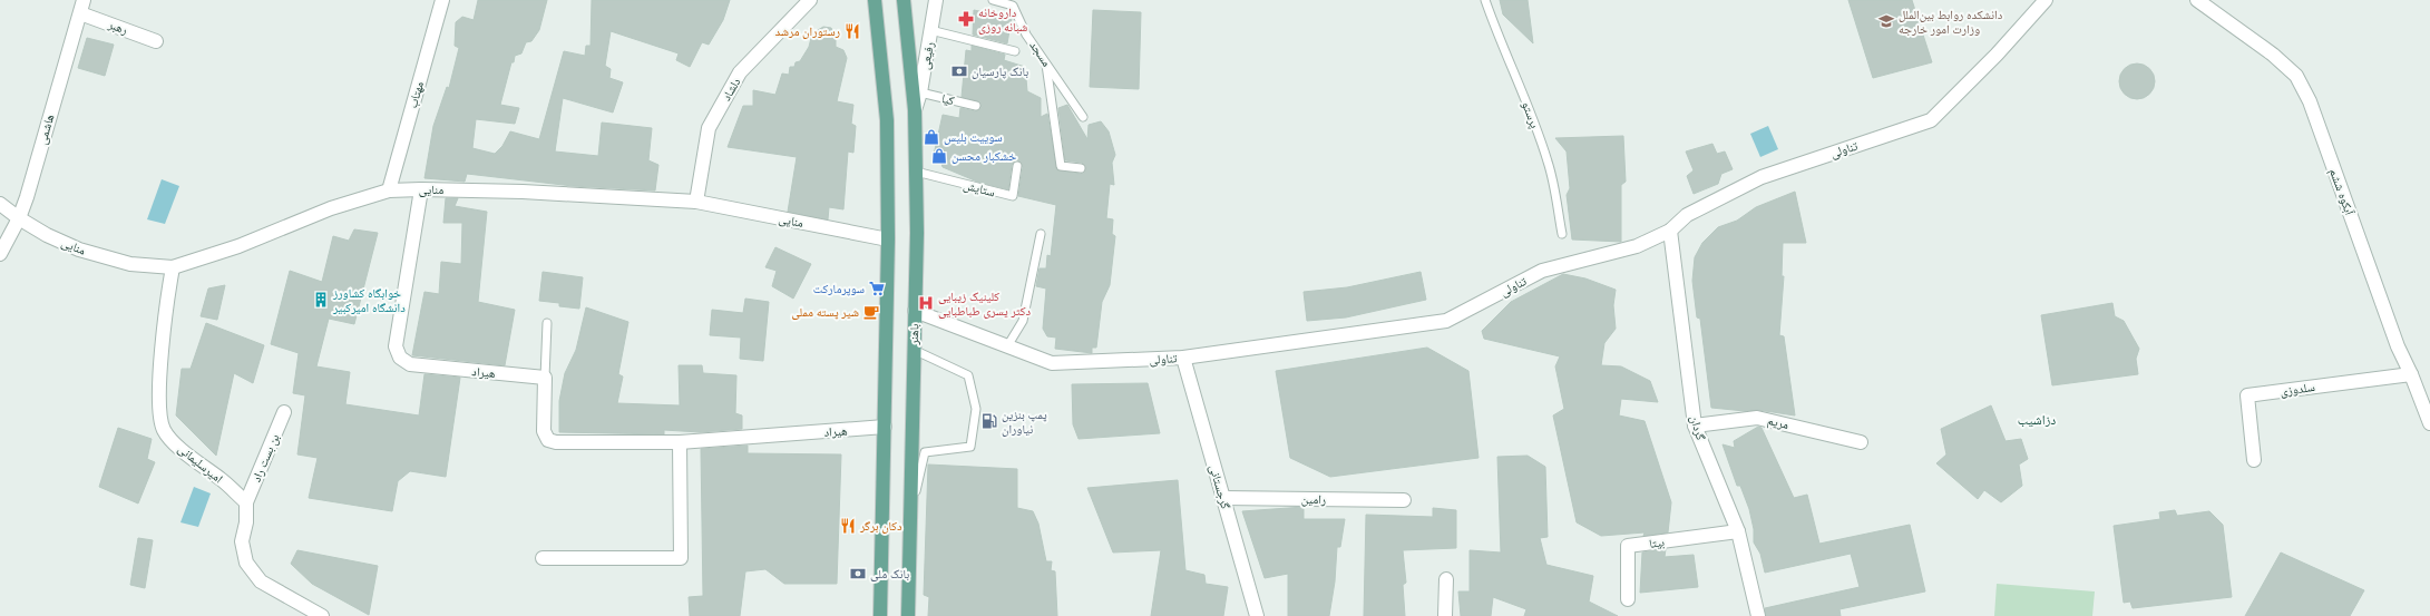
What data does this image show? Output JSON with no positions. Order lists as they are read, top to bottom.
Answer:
{
  "streets": {
    "main road": ["باهنر"],
    "street": [
      "رهبر",
      "رفیعی",
      "دلشاد",
      "مهتاب",
      "هاشمی",
      "تناولی",
      "منایی",
      "آبکوه ششم",
      "هیراد",
      "سلدوزی",
      "مریم",
      "گردان",
      "بن بست راد",
      "امیرسلیمانی",
      "گرجستانی",
      "رامین",
      "بیتا"
    ],
    "lane": [
      "مسجد",
      "کیا",
      "پرستو",
      "ستایش"
    ]
  },
  "crossings": [
    ["رهبر", "هاشمی"],
    ["رفیعی", "کیا"],
    ["رفیعی", "باهنر"],
    ["دلشاد", "منایی"],
    ["مهتاب", "منایی"],
    ["هاشمی", "منایی"],
    ["تناولی", "باهنر"],
    ["تناولی", "گردان"],
    ["تناولی", "گرجستانی"],
    ["ستایش", "باهنر"],
    ["منایی", "هیراد"],
    ["منایی", "امیرسلیمانی"],
    ["آبکوه ششم", "سلدوزی"],
    ["مریم", "گردان"],
    ["گردان", "بیتا"],
    ["بن بست راد", "امیرسلیمانی"],
    ["گرجستانی", "رامین"]
  ],
  "districts": ["دزاشیب"],
  "places": {
    "pharmacy": ["داروخانه شبانه روزی"],
    "school or university": ["دانشکده روابط بین‌الملل وزارت امور خارجه"],
    "restaurant": ["رستوران مرشد", "دکان برگر"],
    "bank": ["بانک پارسیان", "بانک ملی"],
    "shop": ["سوییت بلیس", "خشکبار محسن"],
    "supermarket": ["سوپرمارکت"],
    "building": ["خوابگاه کشاورز دانشگاه امیرکبیر"],
    "hospital": ["کلینیک زیبایی دکتر یسری طباطبایی"],
    "cafe": ["شیر پسته مملی"],
    "fuel station": ["پمپ بنزین نیاوران"]
  }
}
